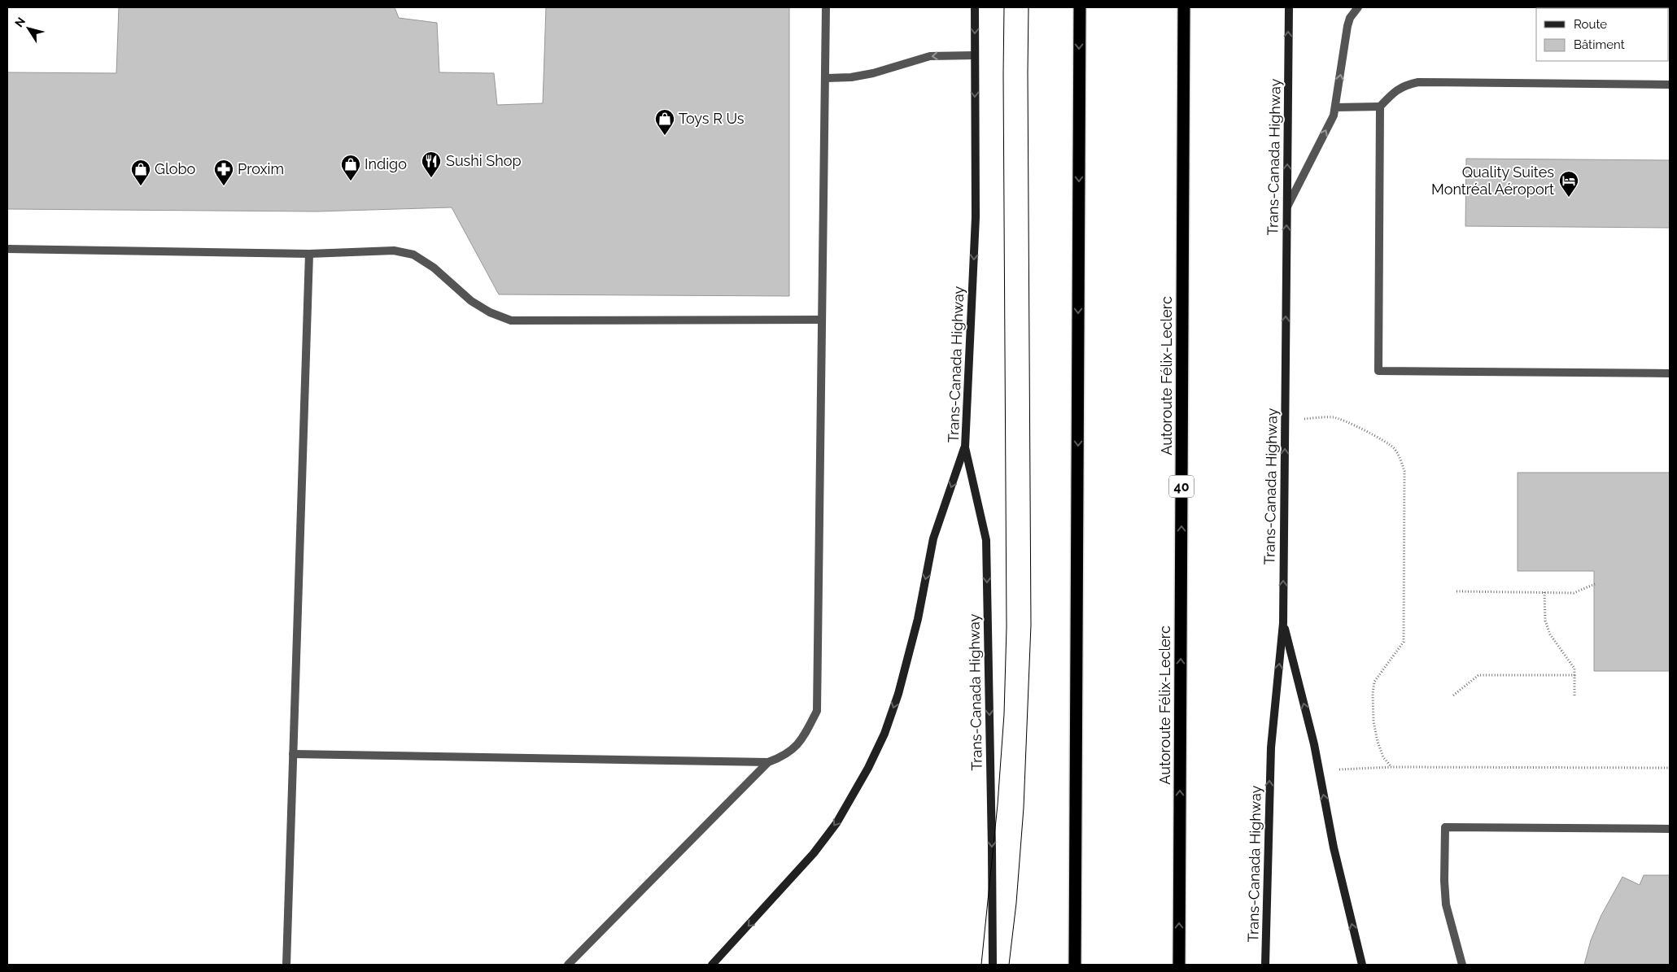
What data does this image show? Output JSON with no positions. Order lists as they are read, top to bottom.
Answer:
{
  "streets": {
    "highway": ["Autoroute Félix-Leclerc", "40"],
    "main road": ["Trans-Canada Highway"]
  },
  "places": {
    "shop": ["Toys R Us", "Indigo", "Globo"],
    "restaurant": ["Sushi Shop"],
    "pharmacy": ["Proxim"],
    "hotel": ["Quality Suites Montréal Aéroport"]
  },
  "legend": ["Route", "Bâtiment"],
  "north": "top left"
}
